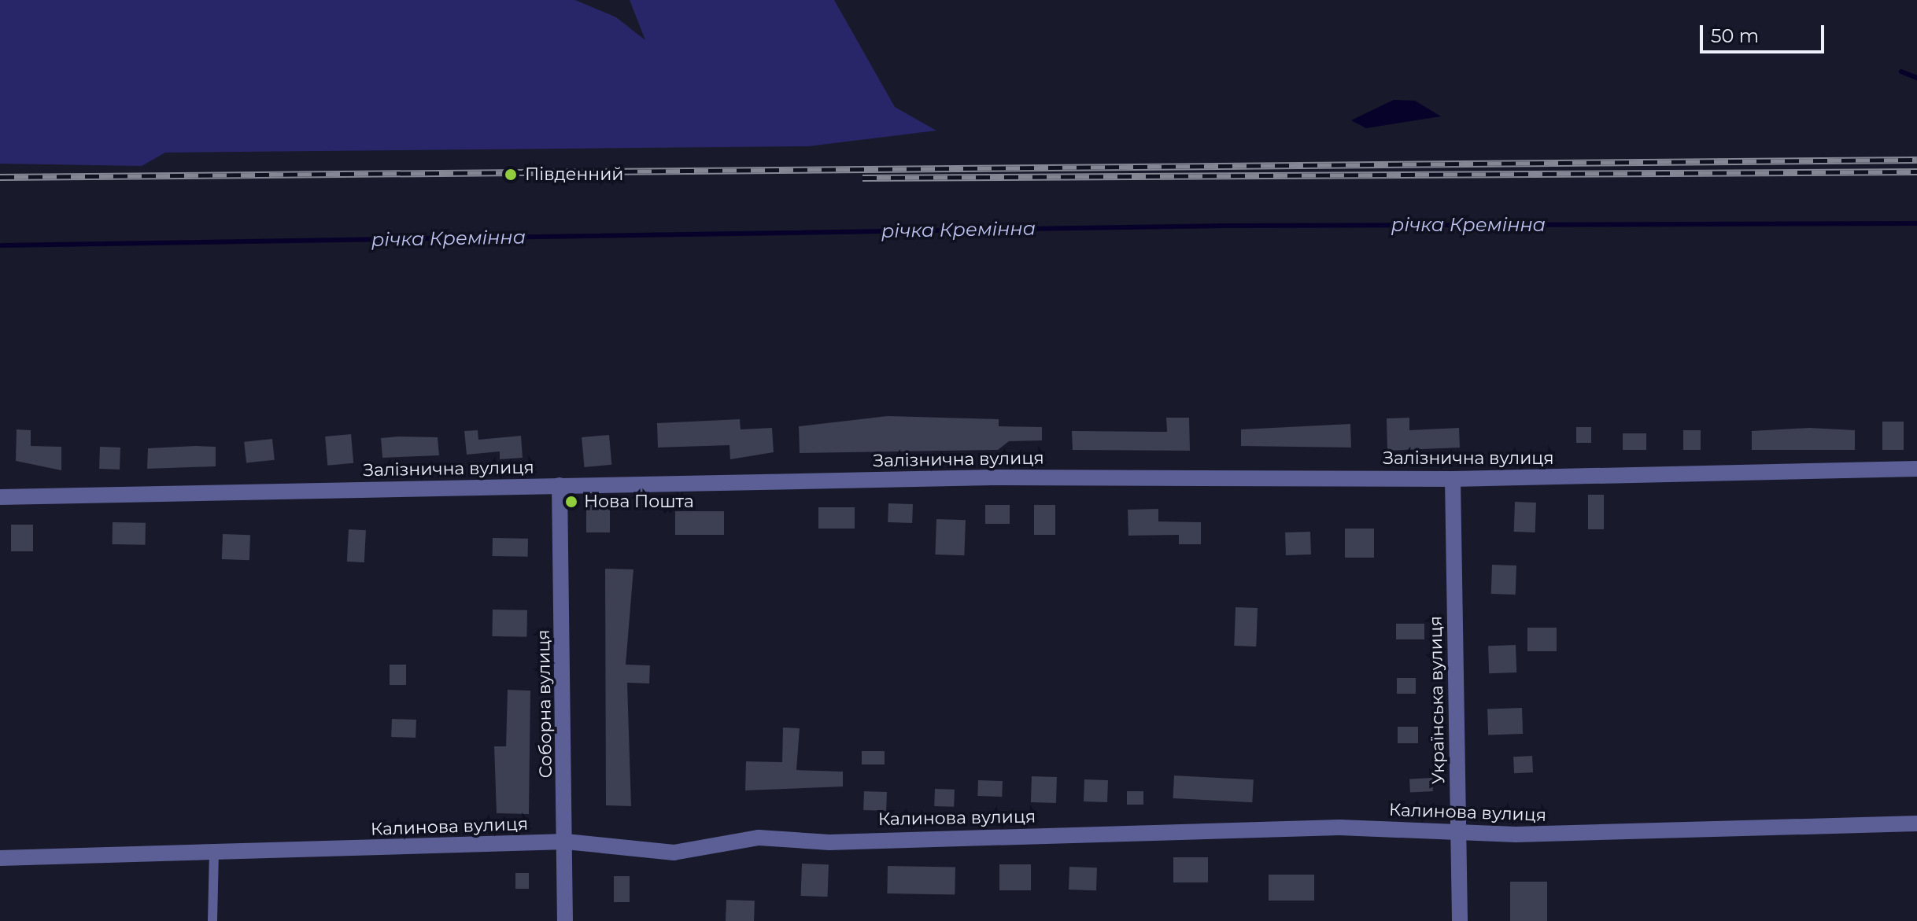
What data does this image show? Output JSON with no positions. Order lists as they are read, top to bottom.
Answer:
{
  "streets": {
    "street": [
      "Залізнична вулиця",
      "Українська вулиця",
      "Соборна вулиця",
      "Калинова вулиця"
    ]
  },
  "crossings": [
    ["Залізнична вулиця", "Українська вулиця"],
    ["Залізнична вулиця", "Соборна вулиця"],
    ["Українська вулиця", "Калинова вулиця"],
    ["Соборна вулиця", "Калинова вулиця"]
  ],
  "water": ["річка Кремінна"],
  "places": ["Південний", "Нова Пошта"],
  "scale_bar": "50 m"
}
